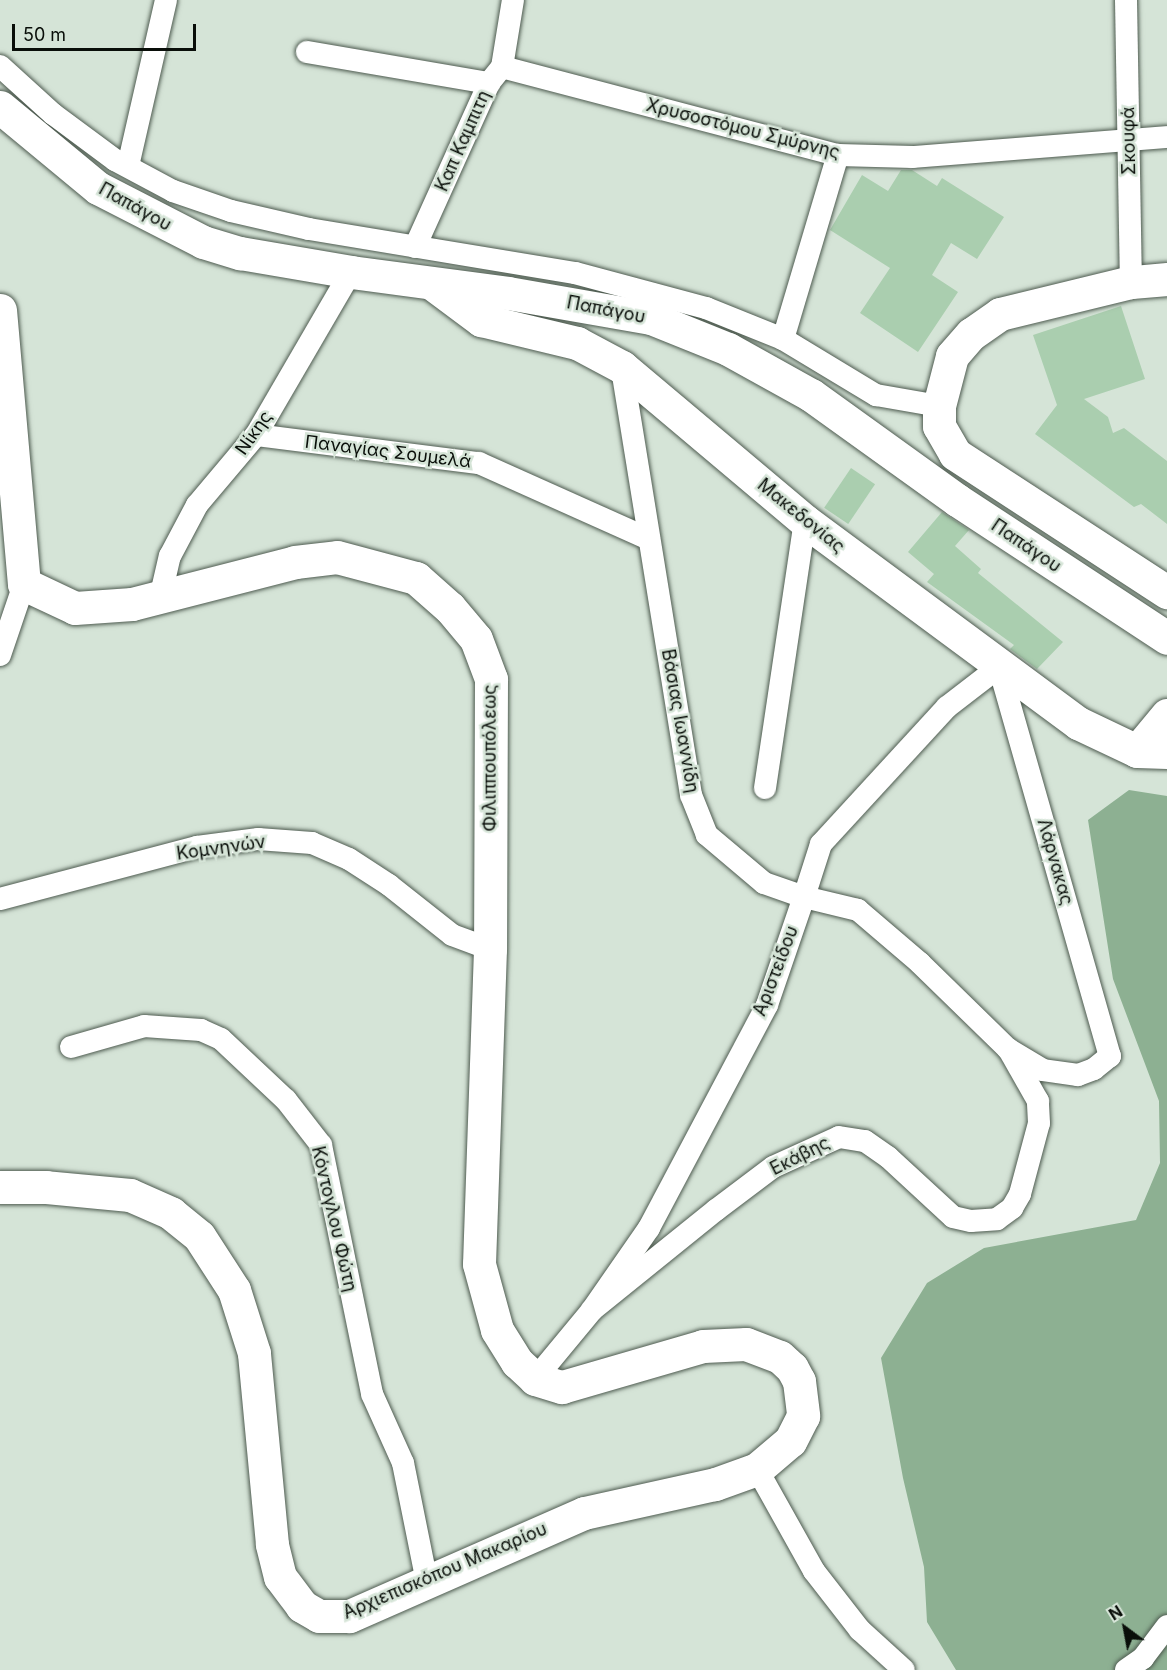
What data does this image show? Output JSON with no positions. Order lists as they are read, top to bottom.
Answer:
{
  "streets": {
    "street": [
      "Χρυσοστόμου Σμύρνης",
      "Καπ Καμπιτη",
      "Σκουφά",
      "Παπάγου",
      "Νίκης",
      "Παναγίας Σουμελά",
      "Μακεδονίας",
      "Βάσιας Ιωαννίδη",
      "Φιλιππουπόλεως",
      "Κομνηνών",
      "Λάρνακας",
      "Αριστείδου",
      "Εκάβης",
      "Κόντογλου Φώτη",
      "Αρχιεπισκόπου Μακαρίου"
    ]
  },
  "crossings": [
    ["Χρυσοστόμου Σμύρνης", "Καπ Καμπιτη"],
    ["Χρυσοστόμου Σμύρνης", "Σκουφά"],
    ["Καπ Καμπιτη", "Παπάγου"],
    ["Παπάγου", "Νίκης"],
    ["Παπάγου", "Μακεδονίας"],
    ["Νίκης", "Παναγίας Σουμελά"],
    ["Νίκης", "Φιλιππουπόλεως"],
    ["Παναγίας Σουμελά", "Βάσιας Ιωαννίδη"],
    ["Μακεδονίας", "Βάσιας Ιωαννίδη"],
    ["Μακεδονίας", "Λάρνακας"],
    ["Μακεδονίας", "Αριστείδου"],
    ["Βάσιας Ιωαννίδη", "Λάρνακας"],
    ["Βάσιας Ιωαννίδη", "Αριστείδου"],
    ["Βάσιας Ιωαννίδη", "Εκάβης"],
    ["Φιλιππουπόλεως", "Κομνηνών"],
    ["Φιλιππουπόλεως", "Εκάβης"],
    ["Φιλιππουπόλεως", "Αρχιεπισκόπου Μακαρίου"],
    ["Λάρνακας", "Αριστείδου"],
    ["Αριστείδου", "Εκάβης"],
    ["Εκάβης", "Αρχιεπισκόπου Μακαρίου"],
    ["Κόντογλου Φώτη", "Αρχιεπισκόπου Μακαρίου"]
  ],
  "scale_bar": "50 m",
  "north": "top left"
}
